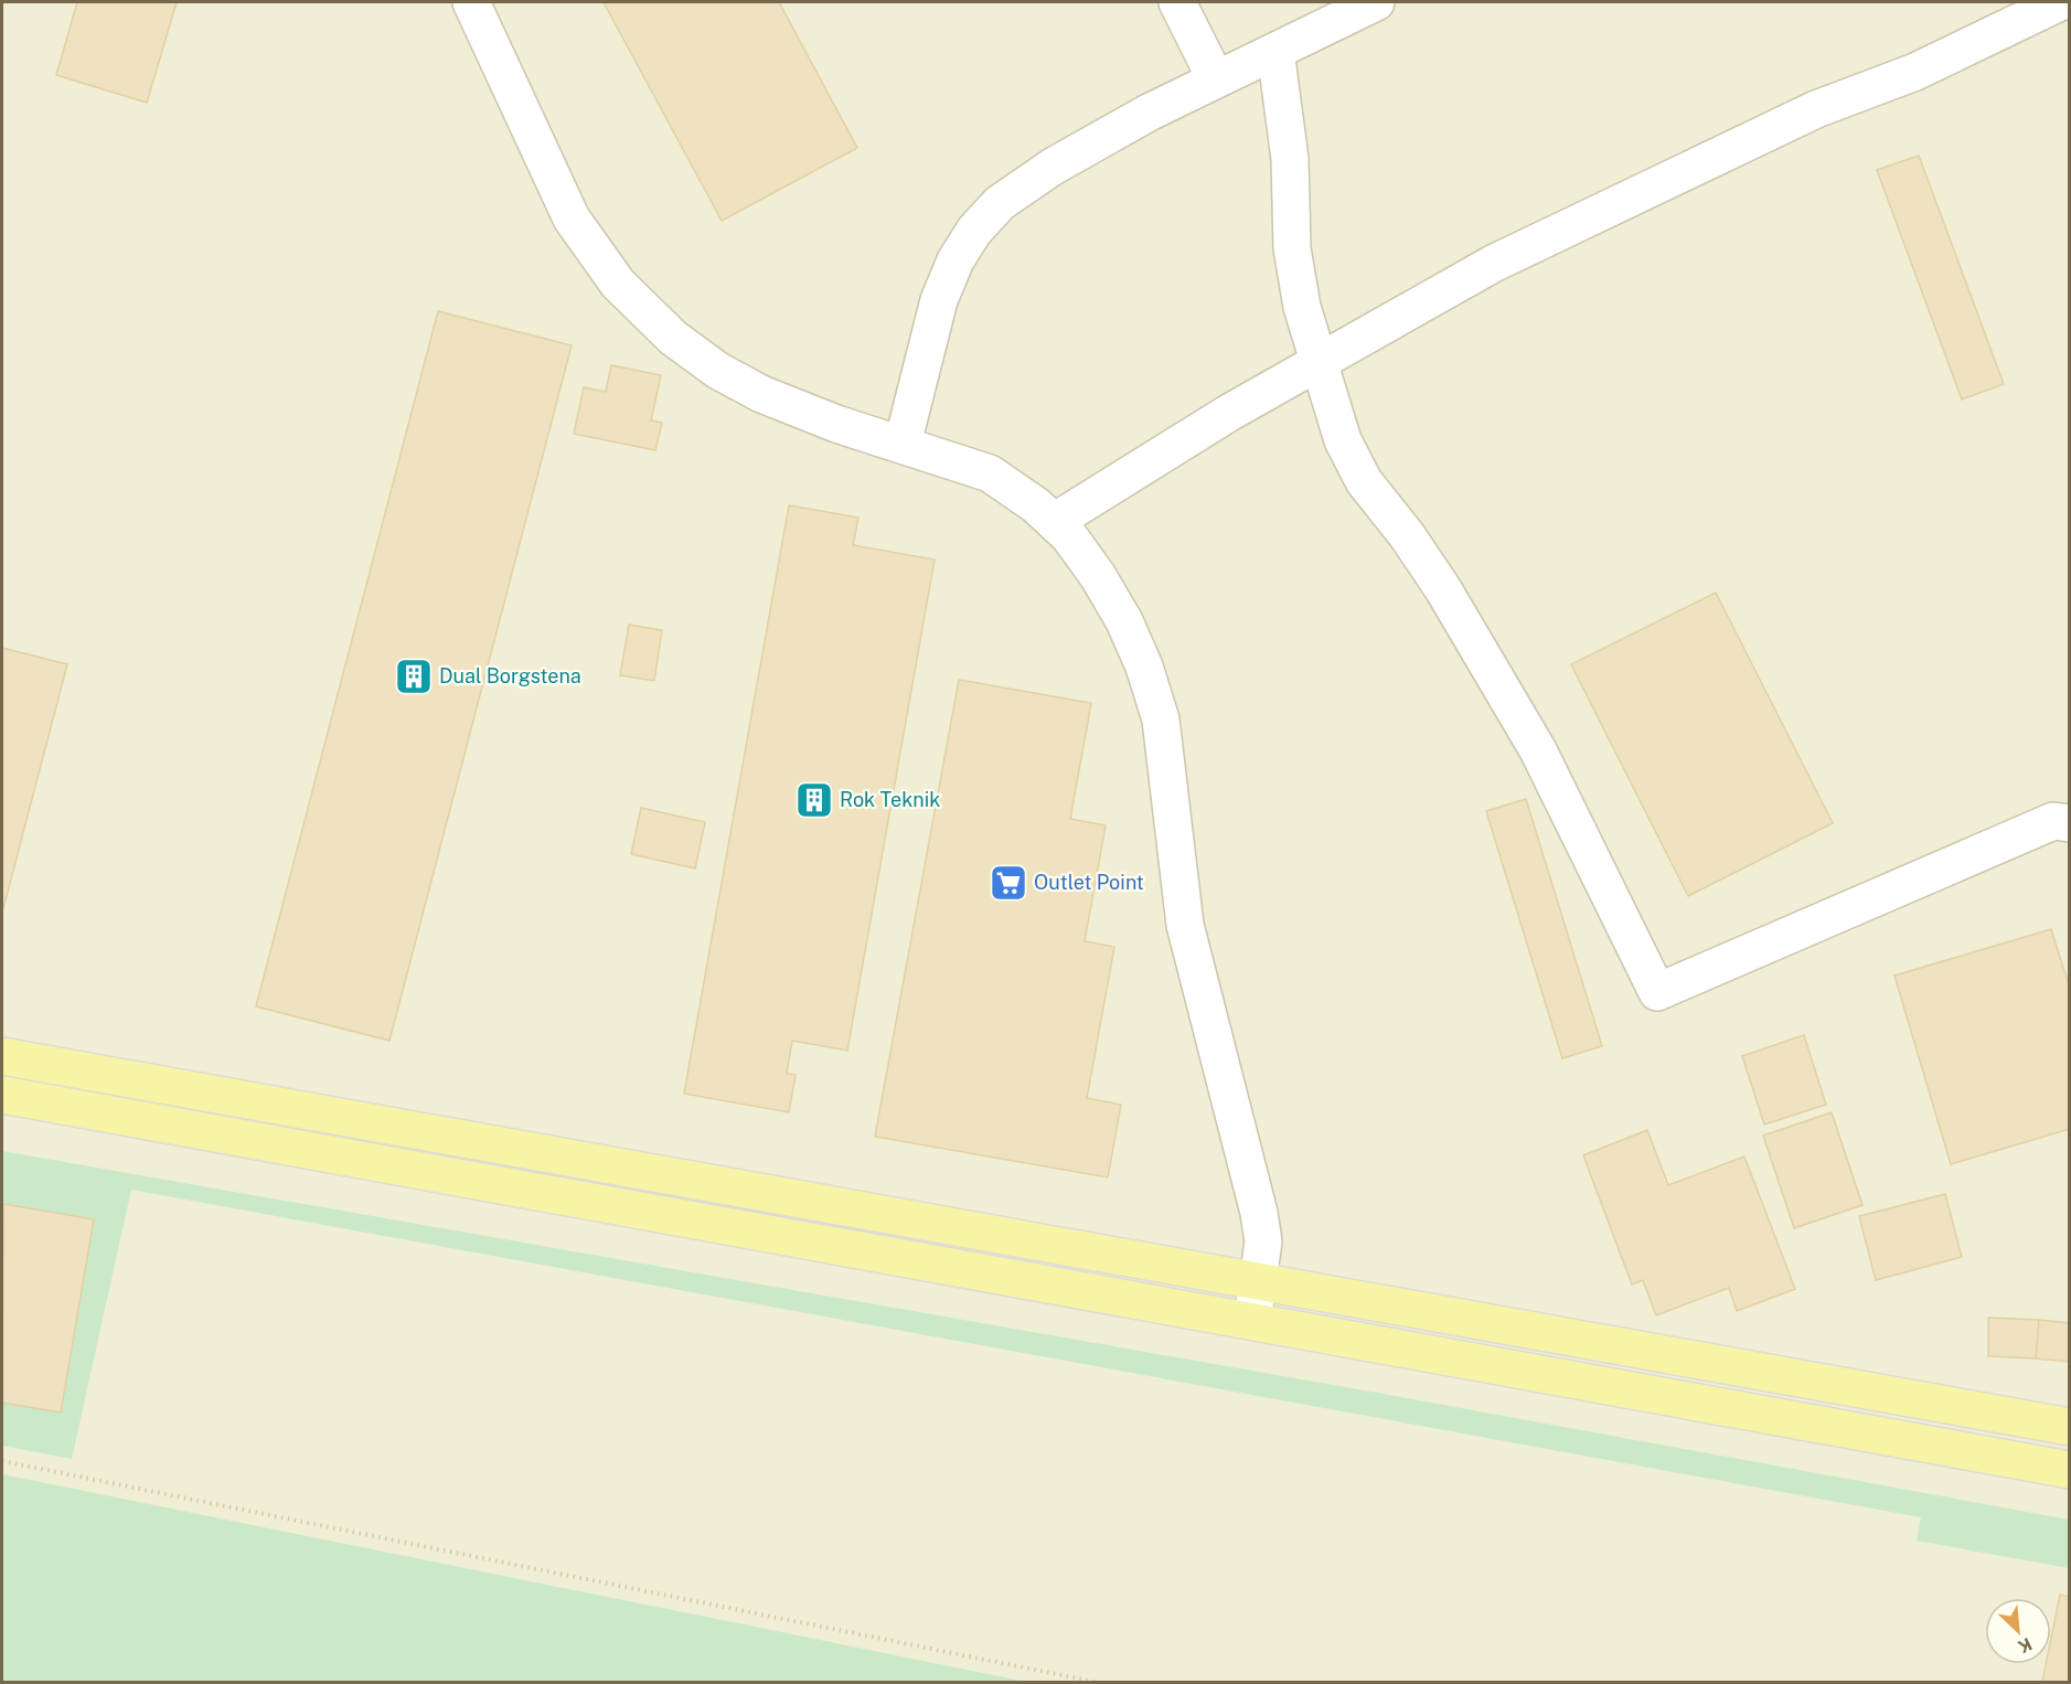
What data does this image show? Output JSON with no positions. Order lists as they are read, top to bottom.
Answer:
{
  "places": {
    "building": ["Dual Borgstena", "Rok Teknik"],
    "supermarket": ["Outlet Point"]
  },
  "north": "bottom right"
}
